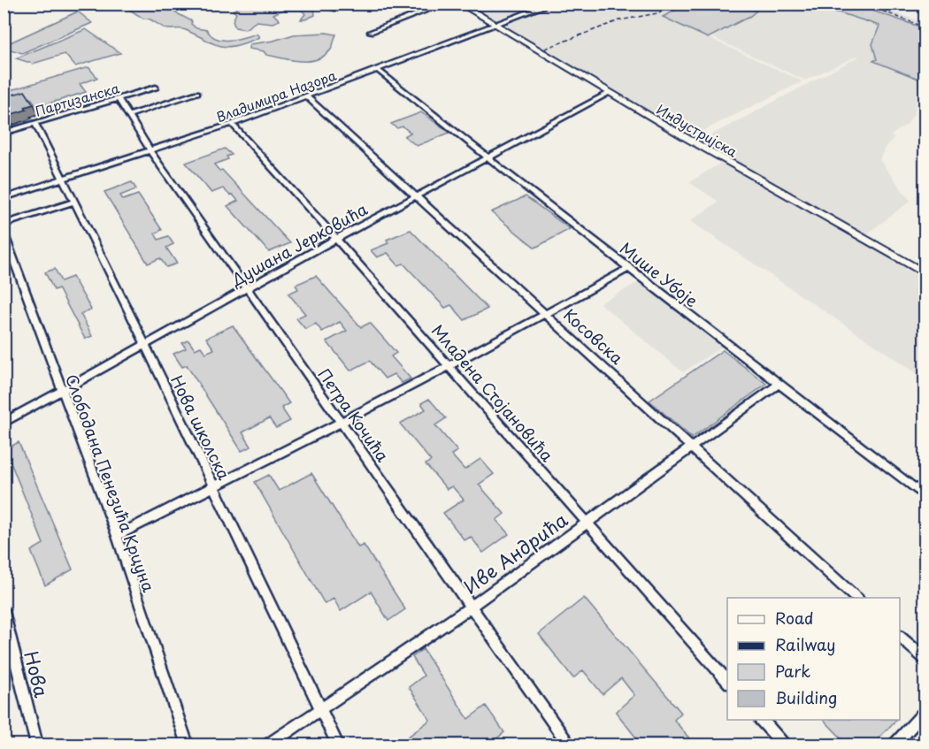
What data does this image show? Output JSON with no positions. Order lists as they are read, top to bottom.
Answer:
{
  "streets": {
    "main road": ["Индустријска"],
    "street": [
      "Владимира Назора",
      "Партизанска",
      "Душана Јерковића",
      "Мише Убоје",
      "Косовска",
      "Младена Стојановића",
      "Петра Кочића",
      "Нова школска",
      "Слободана Пенезића Крцуна",
      "Иве Андрића",
      "Нова"
    ]
  },
  "crossings": [
    ["Владимира Назора", "Индустријска"],
    ["Владимира Назора", "Мише Убоје"],
    ["Владимира Назора", "Косовска"],
    ["Владимира Назора", "Младена Стојановића"],
    ["Владимира Назора", "Петра Кочића"],
    ["Владимира Назора", "Нова школска"],
    ["Партизанска", "Петра Кочића"],
    ["Партизанска", "Нова школска"],
    ["Индустријска", "Душана Јерковића"],
    ["Душана Јерковића", "Мише Убоје"],
    ["Душана Јерковића", "Косовска"],
    ["Душана Јерковића", "Младена Стојановића"],
    ["Душана Јерковића", "Петра Кочића"],
    ["Душана Јерковића", "Нова школска"],
    ["Душана Јерковића", "Слободана Пенезића Крцуна"],
    ["Мише Убоје", "Иве Андрића"],
    ["Косовска", "Иве Андрића"],
    ["Младена Стојановића", "Иве Андрића"],
    ["Петра Кочића", "Иве Андрића"],
    ["Нова школска", "Иве Андрића"]
  ],
  "legend": [
    "Road",
    "Railway",
    "Park",
    "Building"
  ]
}
